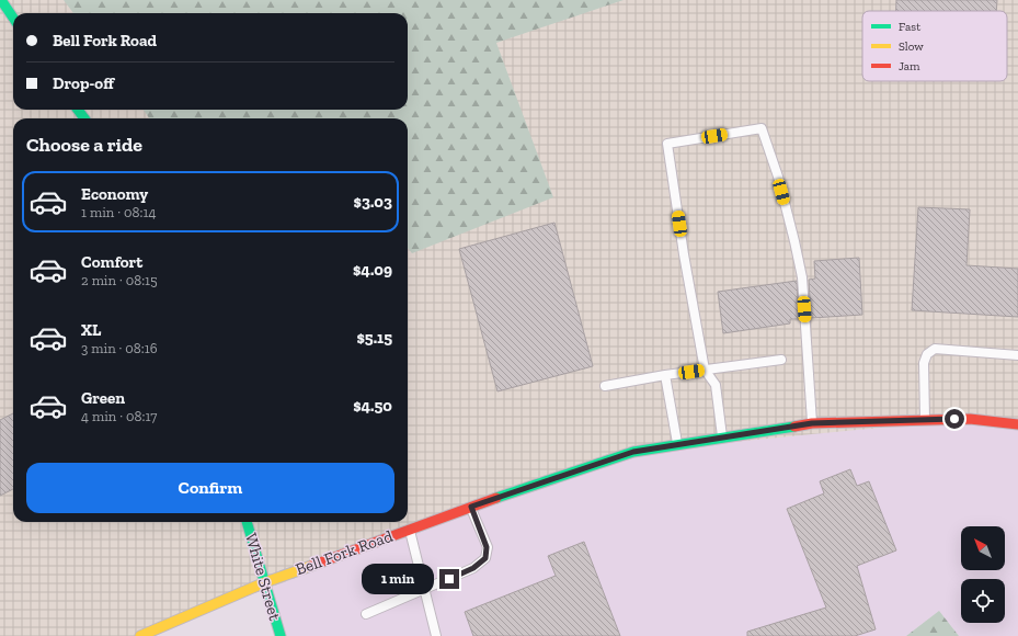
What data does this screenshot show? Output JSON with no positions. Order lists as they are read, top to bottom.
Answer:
{
  "streets": {
    "main road": ["Bell Fork Road", "White Street"]
  },
  "crossings": [
    ["Bell Fork Road", "White Street"]
  ],
  "legend": ["Fast", "Slow", "Jam"],
  "north": "top left",
  "page": {
    "banner": ["Bell Fork Road", "Drop-off"],
    "heading": "Choose a ride",
    "list": [
      {
        "name": "Economy",
        "note": "1 min · 08:14",
        "value": "$3.03"
      },
      {
        "name": "Comfort",
        "note": "2 min · 08:15",
        "value": "$4.09"
      },
      {
        "name": "XL",
        "note": "3 min · 08:16",
        "value": "$5.15"
      },
      {
        "name": "Green",
        "note": "4 min · 08:17",
        "value": "$4.50"
      }
    ],
    "buttons": "Confirm",
    "bubble": "1 min"
  }
}
